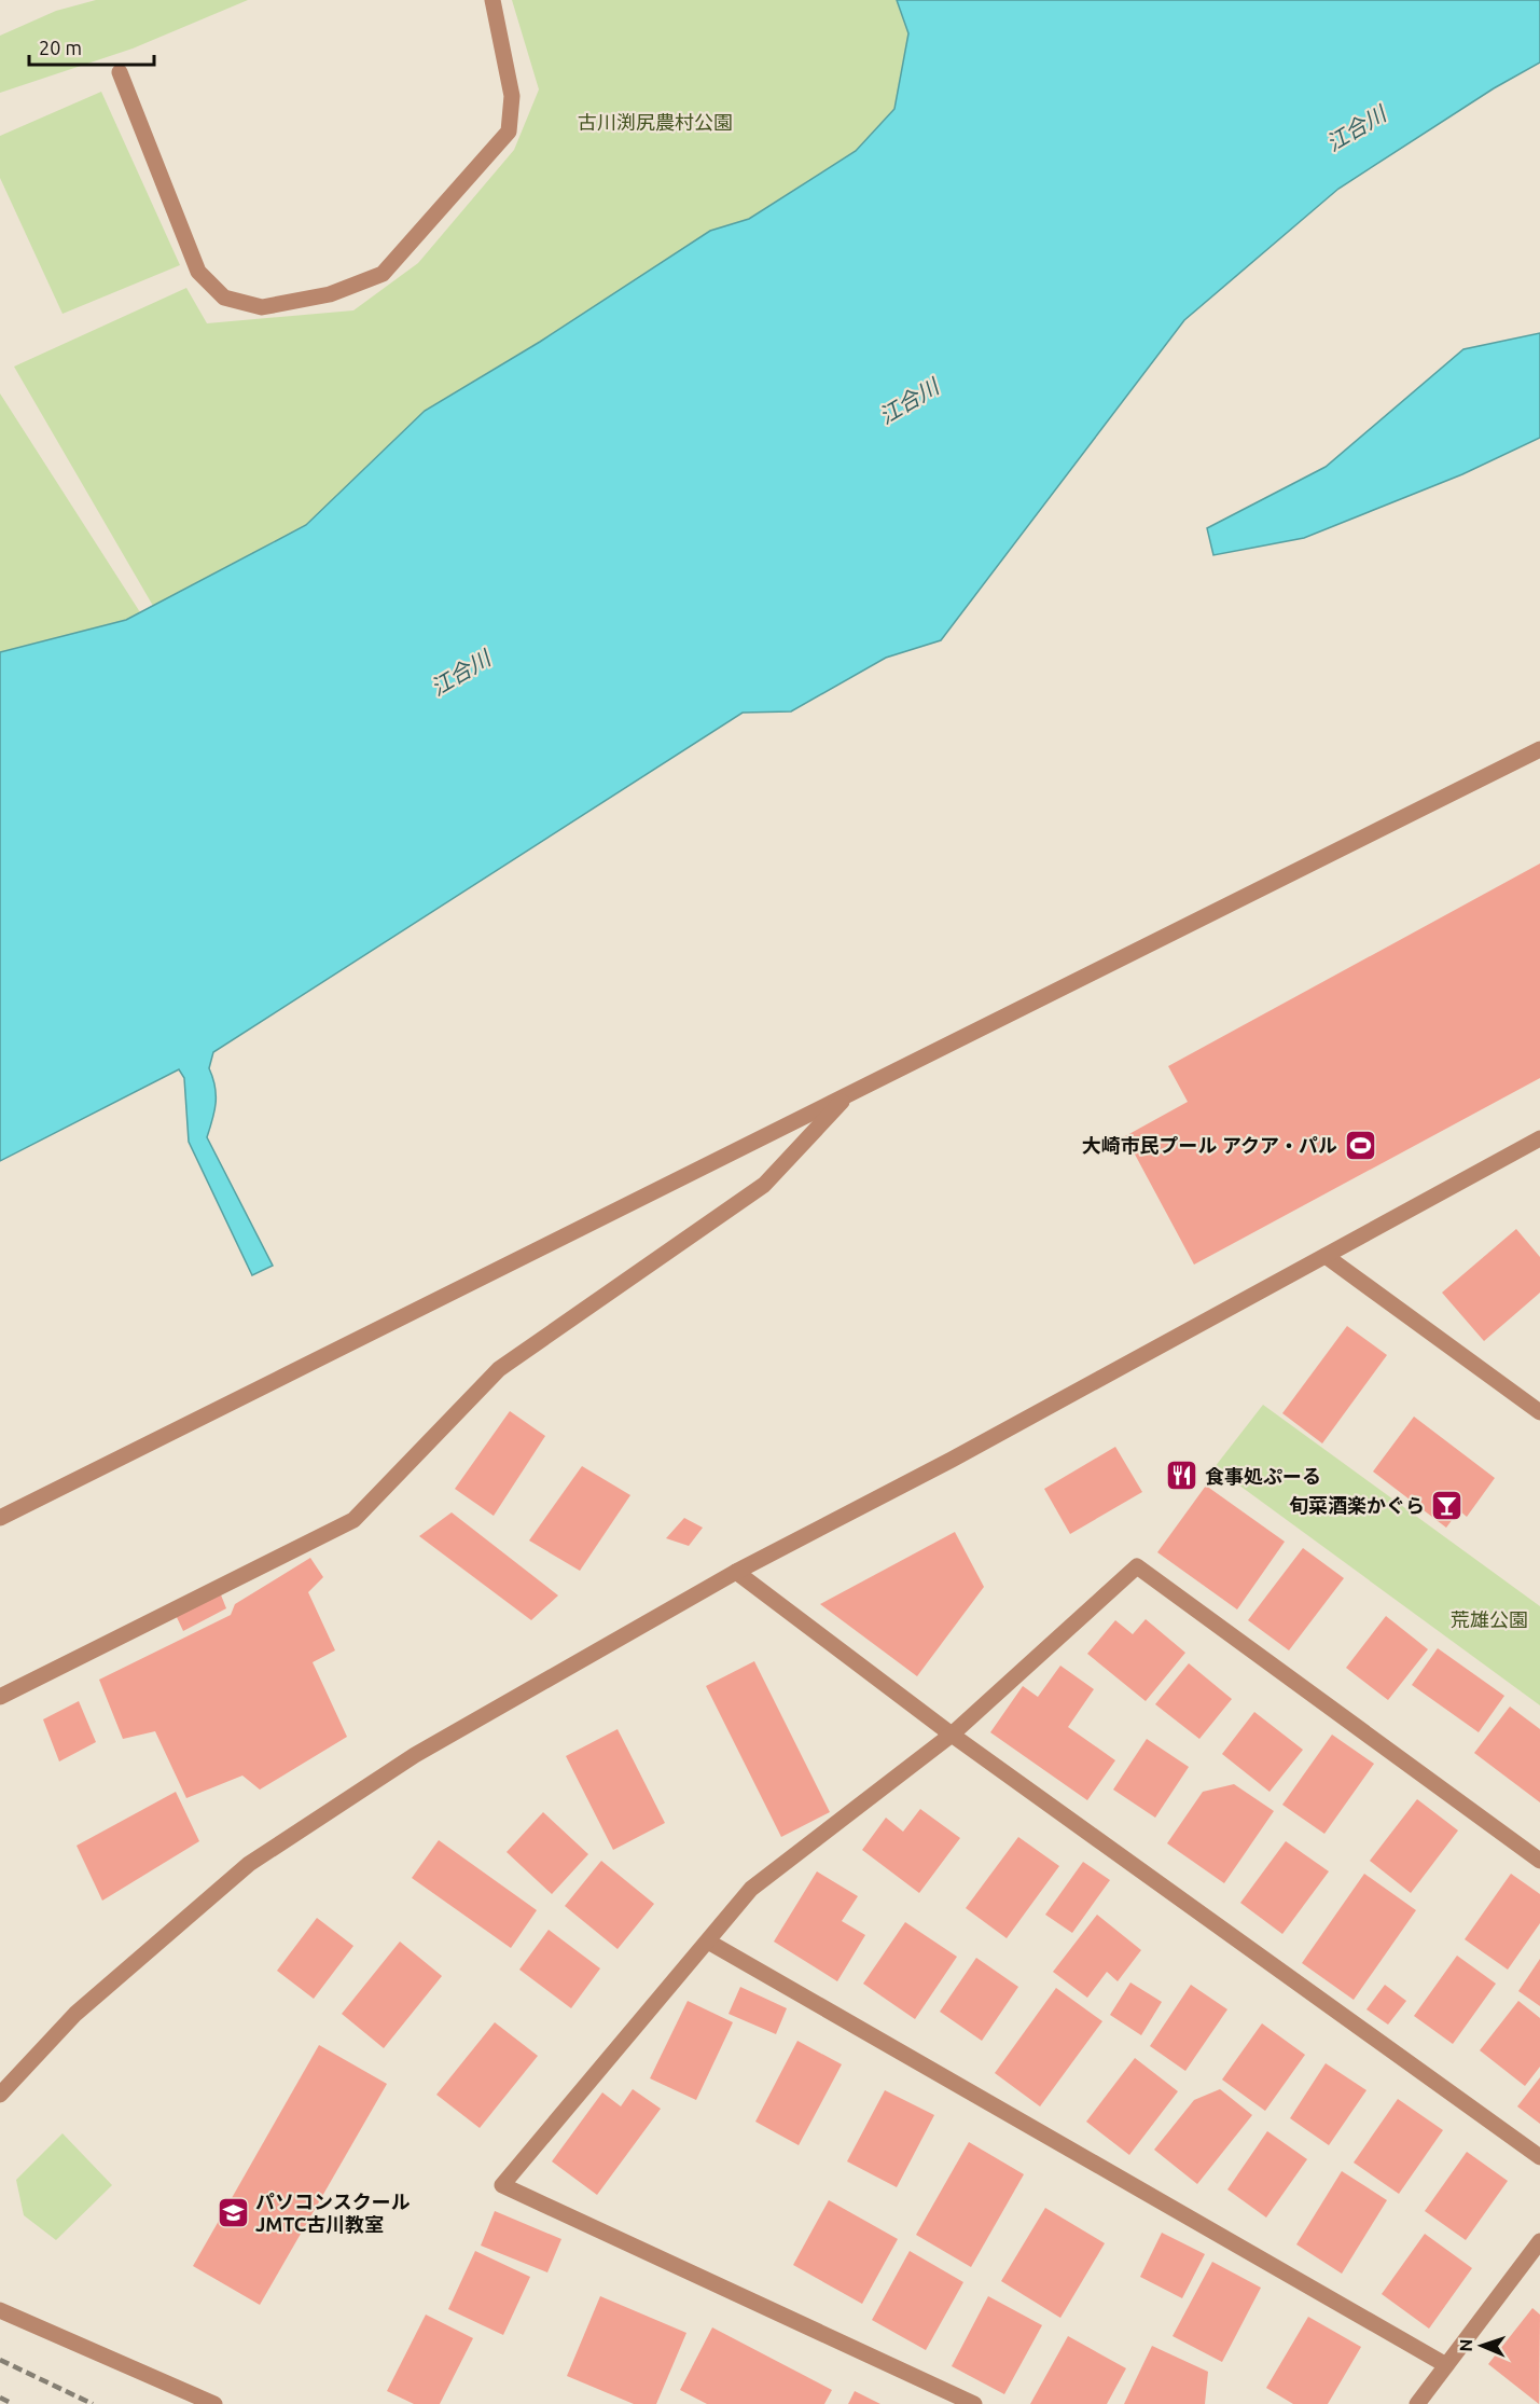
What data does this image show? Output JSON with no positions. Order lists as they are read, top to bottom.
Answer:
{
  "water": ["江合川"],
  "parks": ["古川渕尻農村公園", "荒雄公園"],
  "places": {
    "sports": ["大崎市民プール アクア・パル"],
    "restaurant": ["食事処ぷーる"],
    "bar": ["旬菜酒楽かぐら"],
    "school or university": ["パソコンスクール JMTC古川教室"]
  },
  "scale_bar": "20 m",
  "north": "left"
}
